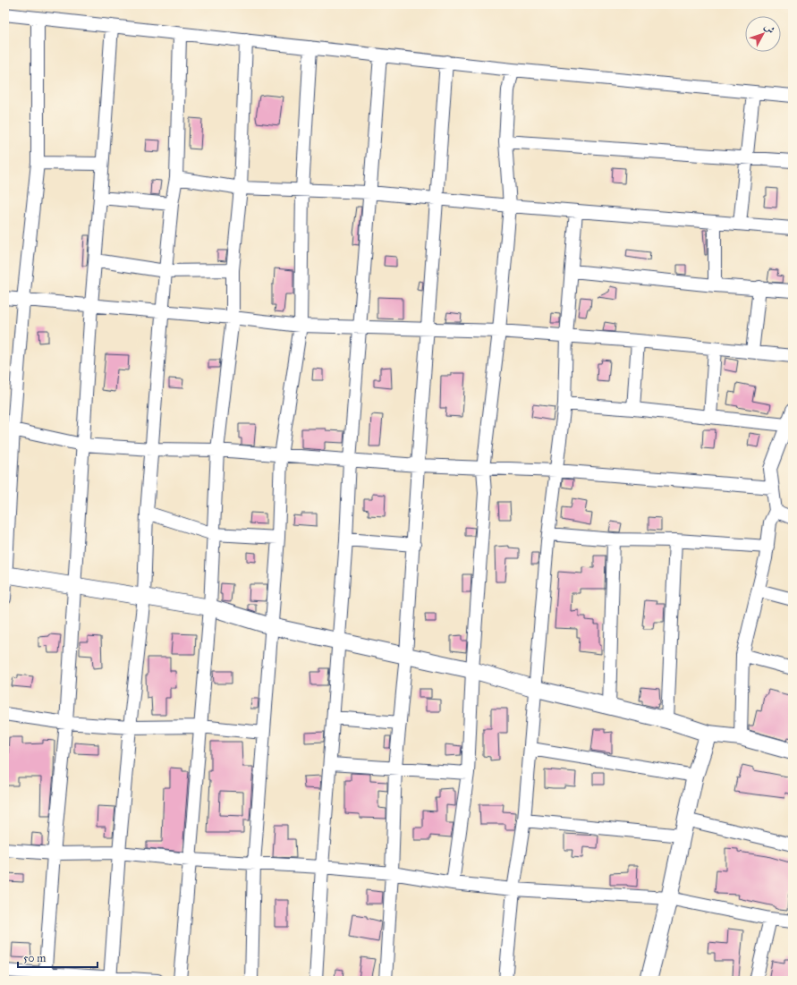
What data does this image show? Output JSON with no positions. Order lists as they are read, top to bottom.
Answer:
{
  "scale_bar": "50 m",
  "north": "top right"
}
